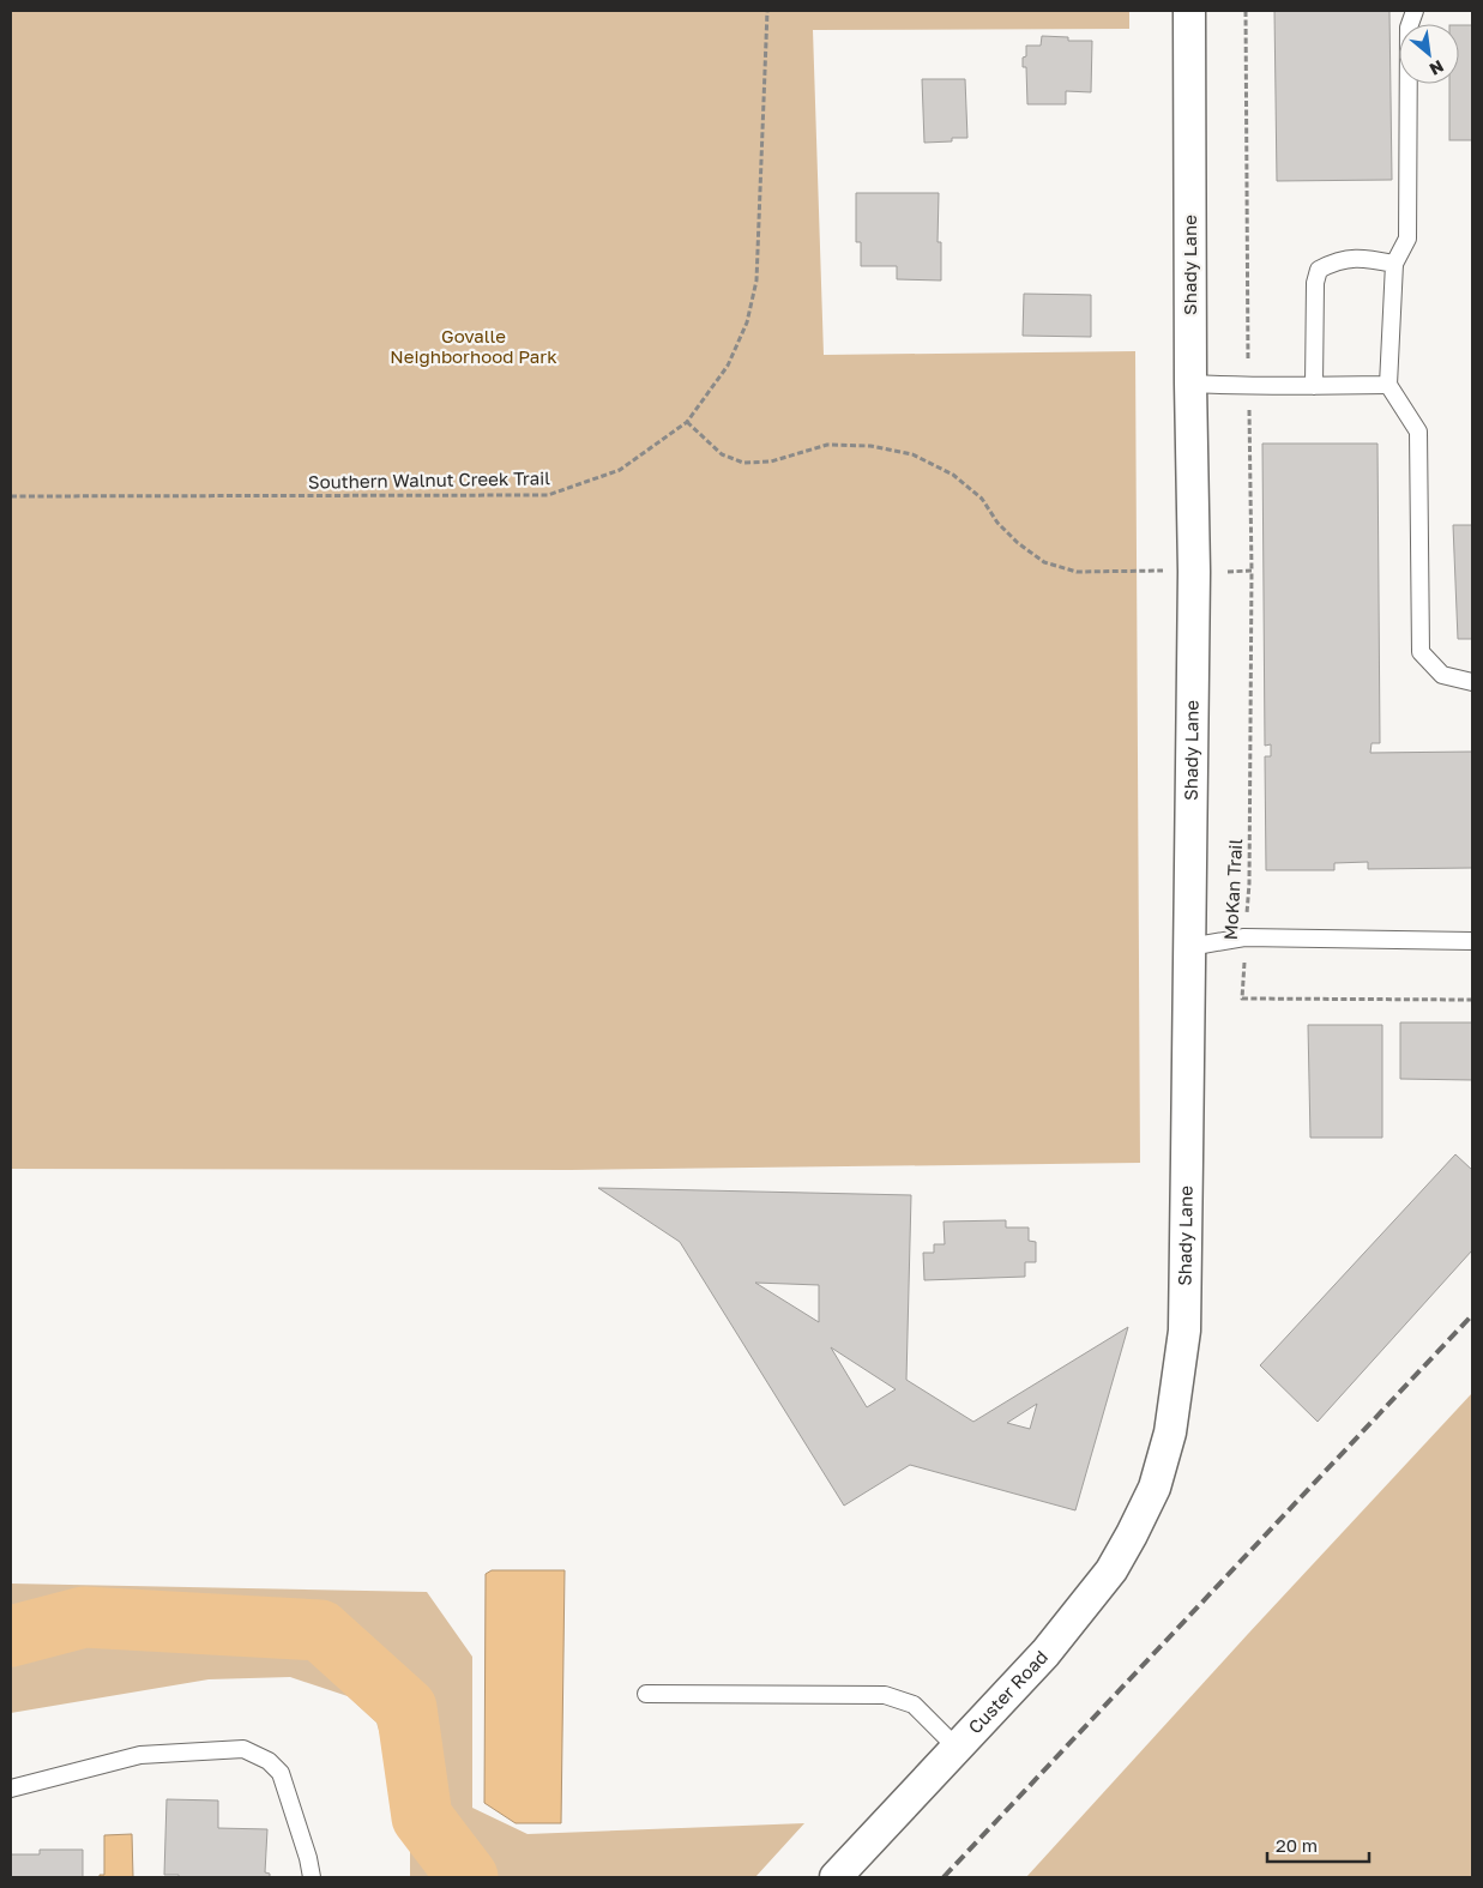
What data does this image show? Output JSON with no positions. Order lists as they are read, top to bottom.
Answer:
{
  "streets": {
    "street": ["Shady Lane", "Custer Road"],
    "path": ["Southern Walnut Creek Trail", "MoKan Trail"]
  },
  "crossings": [
    ["Shady Lane", "Custer Road"]
  ],
  "parks": ["Govalle Neighborhood Park"],
  "scale_bar": "20 m",
  "north": "bottom right"
}
